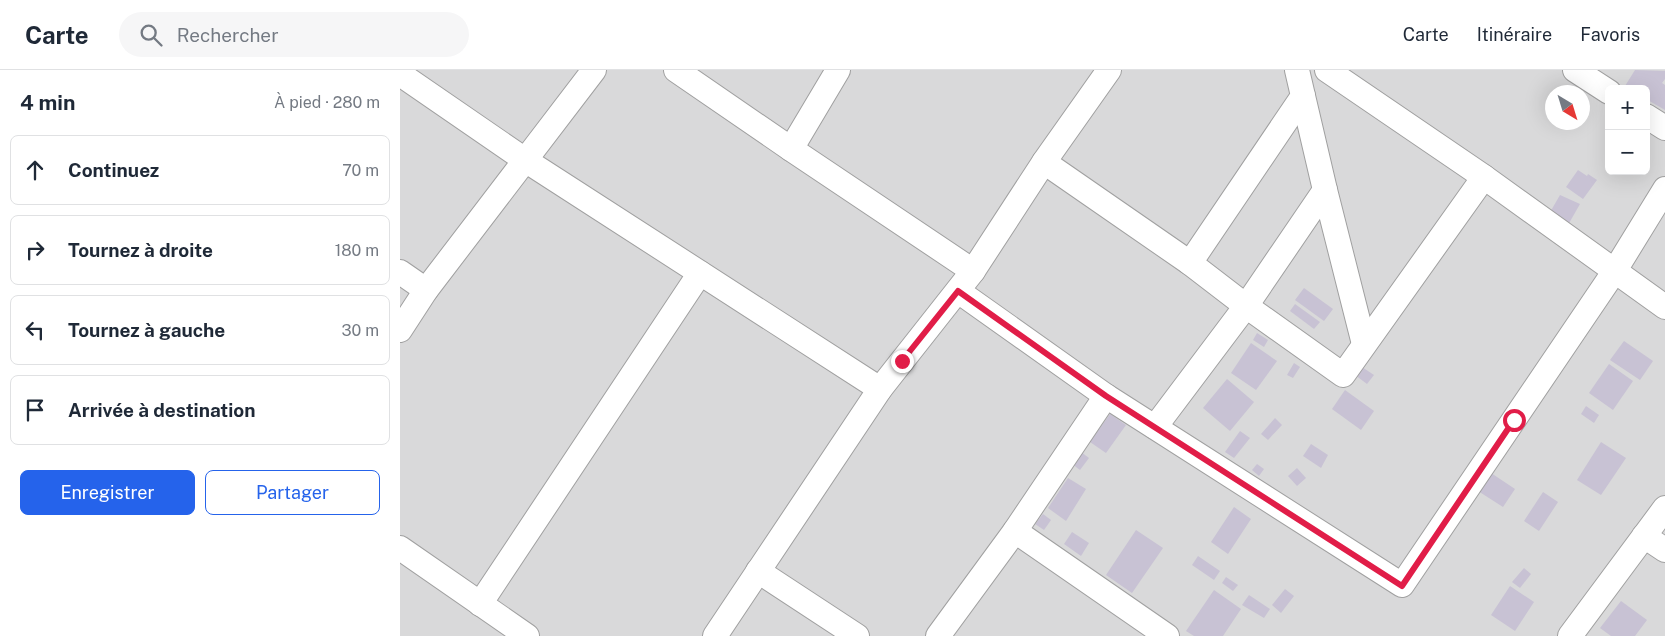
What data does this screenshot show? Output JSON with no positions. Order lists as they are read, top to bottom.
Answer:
{
  "north": "bottom right",
  "page": {
    "header": "Carte",
    "search": "Rechercher",
    "nav": ["Carte", "Itinéraire", "Favoris"],
    "heading": ["4 min", "À pied · 280 m"],
    "map_buttons": ["+", "−"],
    "list": [
      ["Continuez", "70 m"],
      ["Tournez à droite", "180 m"],
      ["Tournez à gauche", "30 m"],
      "Arrivée à destination"
    ],
    "buttons": ["Enregistrer", "Partager"]
  }
}
